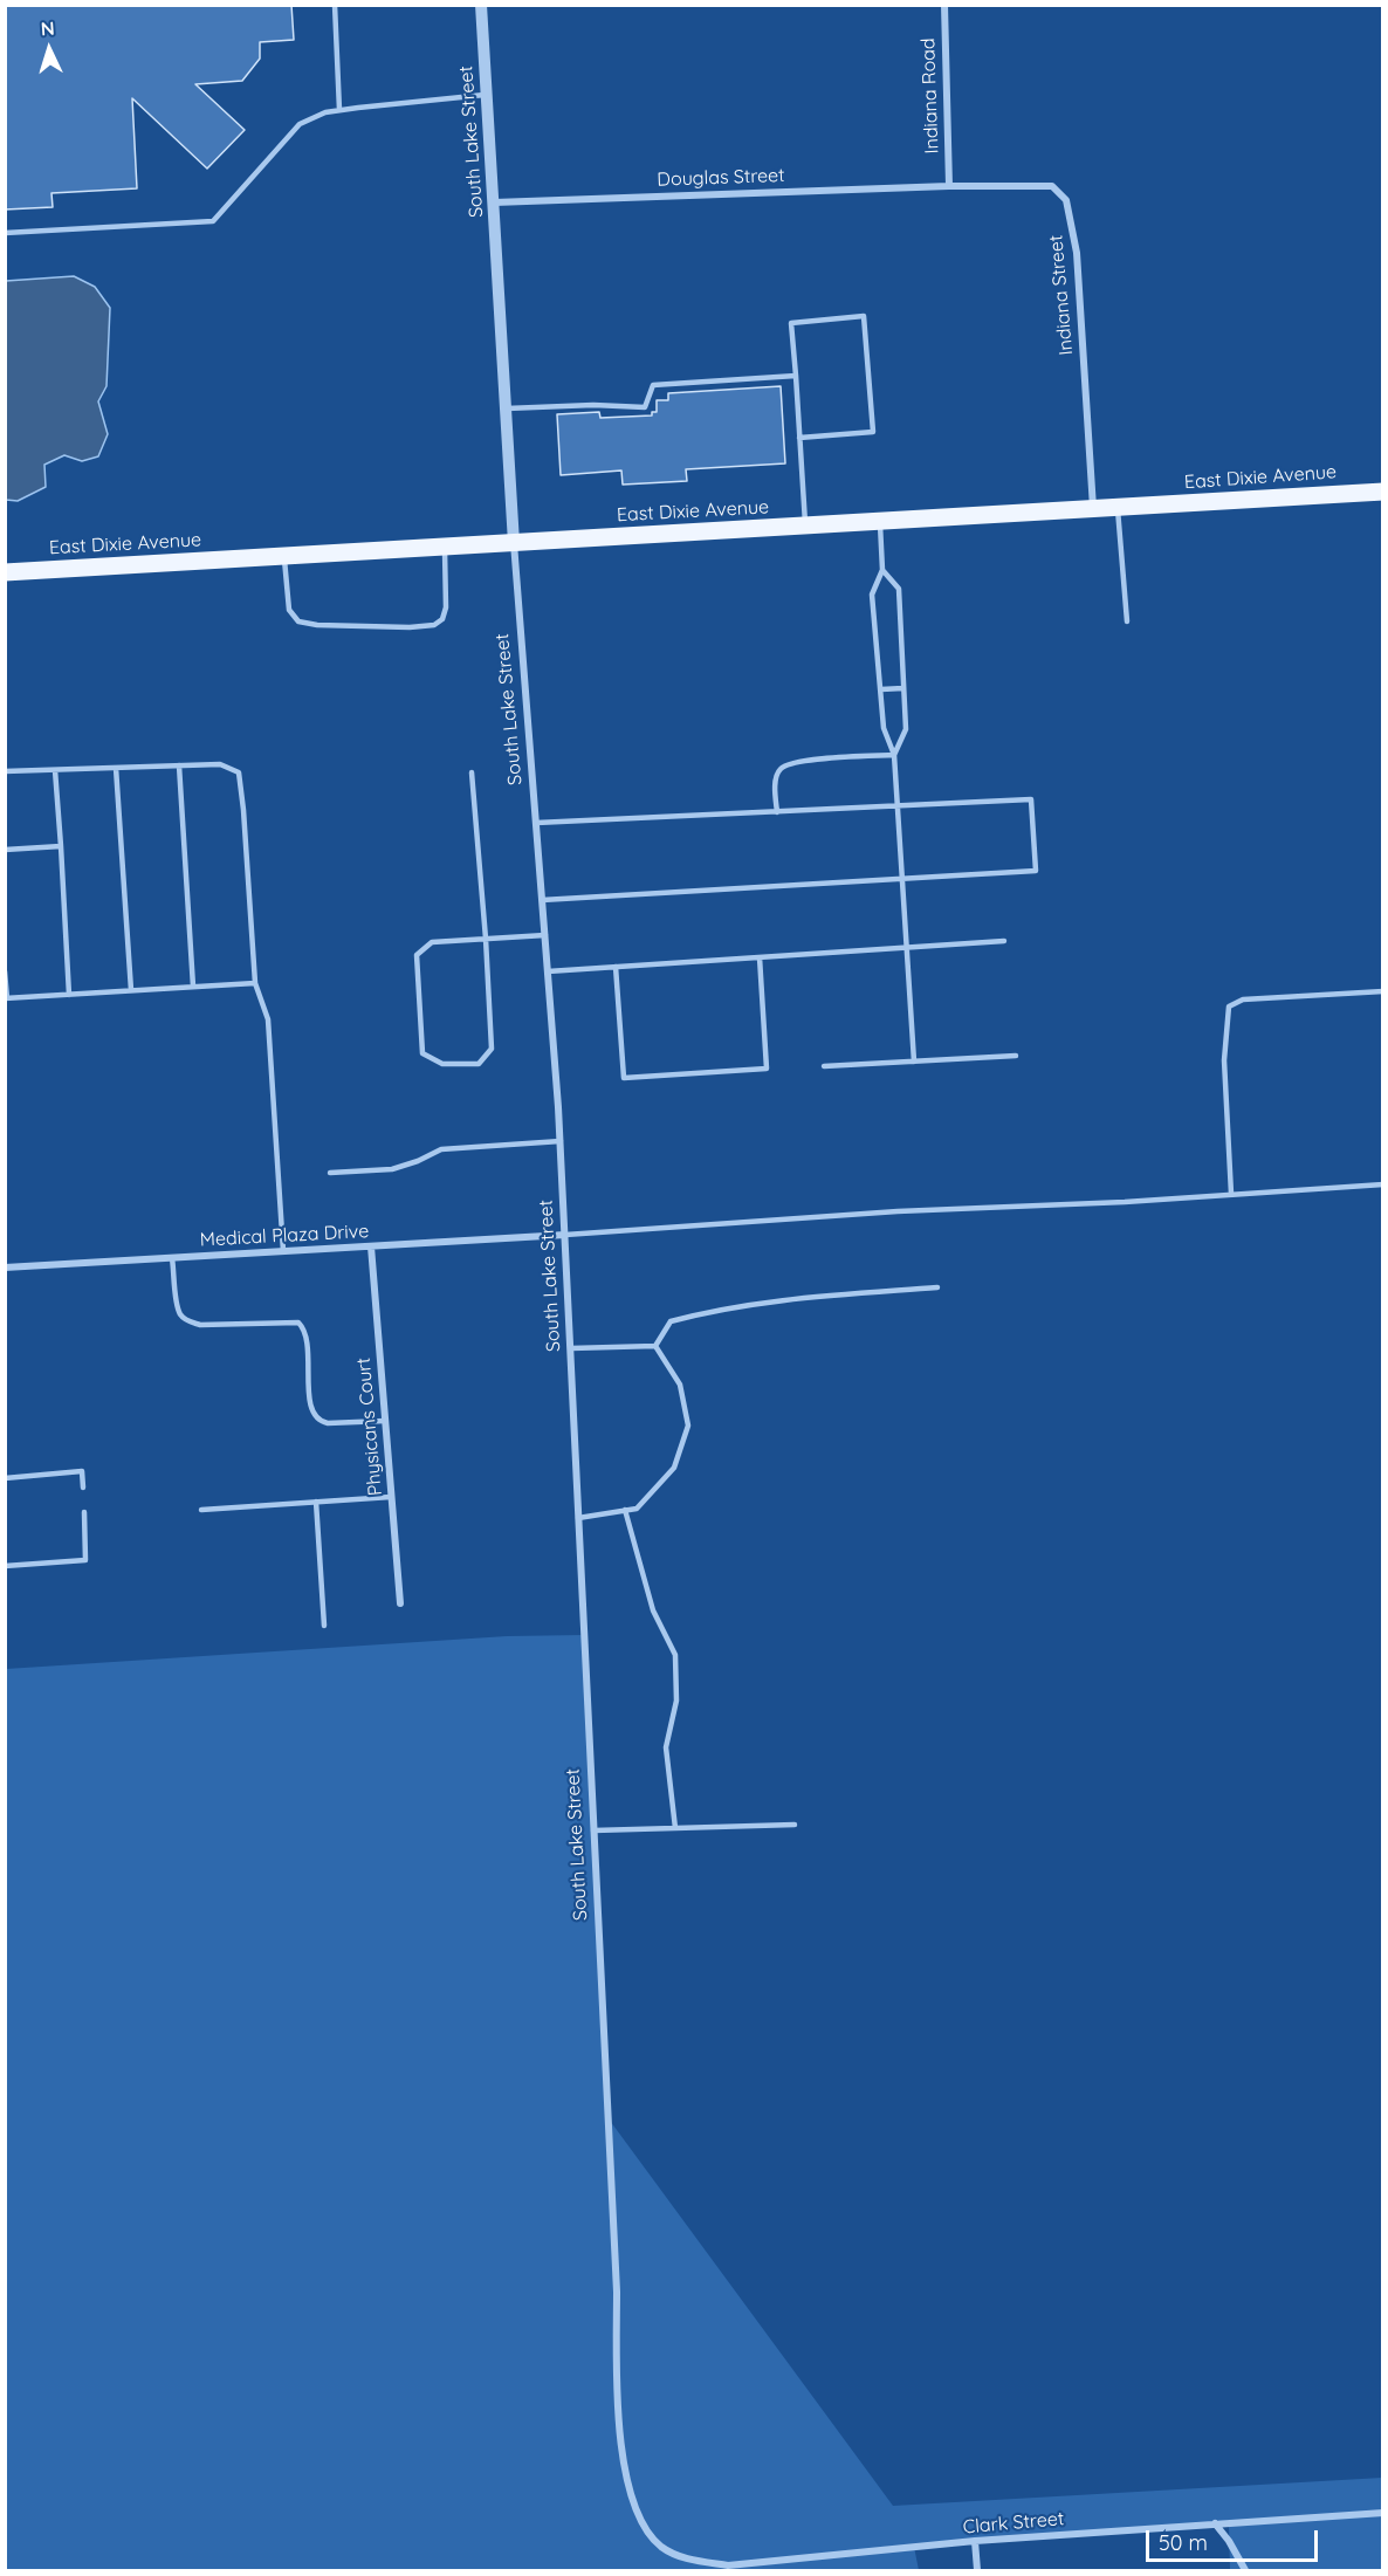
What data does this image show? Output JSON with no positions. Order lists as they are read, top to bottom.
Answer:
{
  "streets": {
    "main road": ["East Dixie Avenue"],
    "street": [
      "Indiana Road",
      "South Lake Street",
      "Douglas Street",
      "Indiana Street",
      "Medical Plaza Drive",
      "Physicans Court",
      "Clark Street"
    ]
  },
  "crossings": [
    ["Indiana Road", "Douglas Street"],
    ["Indiana Road", "Indiana Street"],
    ["South Lake Street", "Douglas Street"],
    ["South Lake Street", "East Dixie Avenue"],
    ["South Lake Street", "Medical Plaza Drive"],
    ["South Lake Street", "Clark Street"],
    ["Douglas Street", "Indiana Street"],
    ["Indiana Street", "East Dixie Avenue"],
    ["Medical Plaza Drive", "Physicans Court"]
  ],
  "scale_bar": "50 m",
  "north": "top"
}
